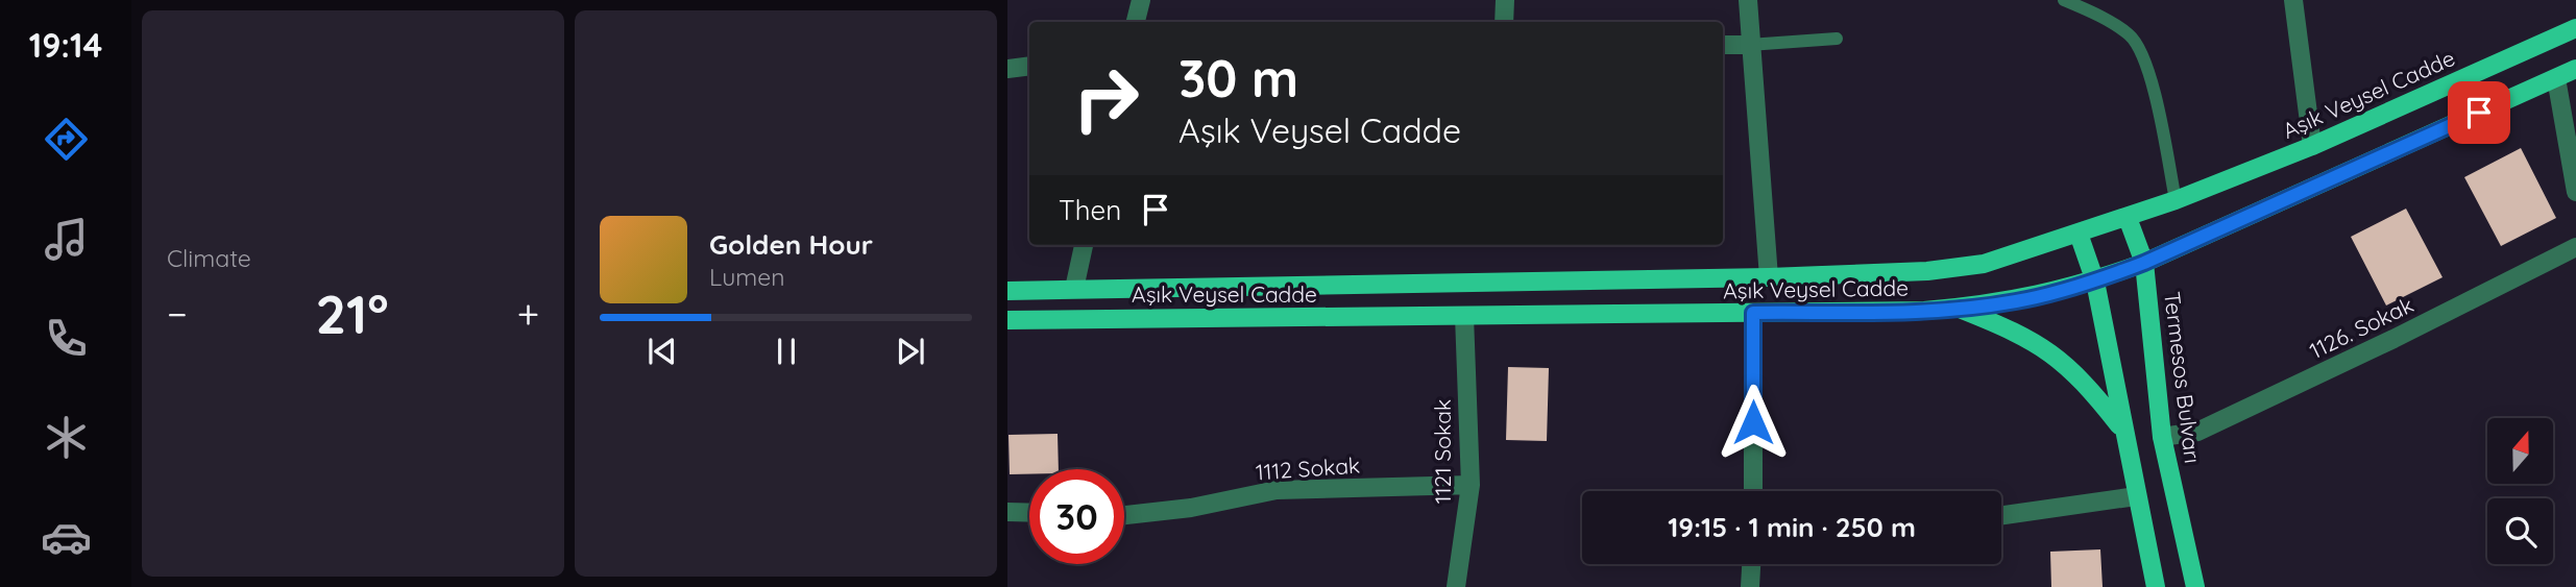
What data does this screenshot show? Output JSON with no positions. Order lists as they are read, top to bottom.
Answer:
{
  "streets": {
    "main road": ["Aşık Veysel Cadde", "Termesos Bulvarı"],
    "street": ["1126. Sokak", "1121 Sokak", "1112 Sokak"]
  },
  "crossings": [
    ["Aşık Veysel Cadde", "Termesos Bulvarı"],
    ["Aşık Veysel Cadde", "1121 Sokak"],
    ["1126. Sokak", "Termesos Bulvarı"],
    ["1121 Sokak", "1112 Sokak"]
  ],
  "north": "top",
  "page": {
    "tabs": "19:14",
    "tile": "Climate",
    "turn": ["30 m", "Aşık Veysel Cadde"],
    "then": "Then",
    "song": ["Golden Hour", "Lumen"],
    "heat": ["−", "21°", "+"],
    "limit": "30",
    "trip": "19:15 · 1 min · 250 m"
  }
}
